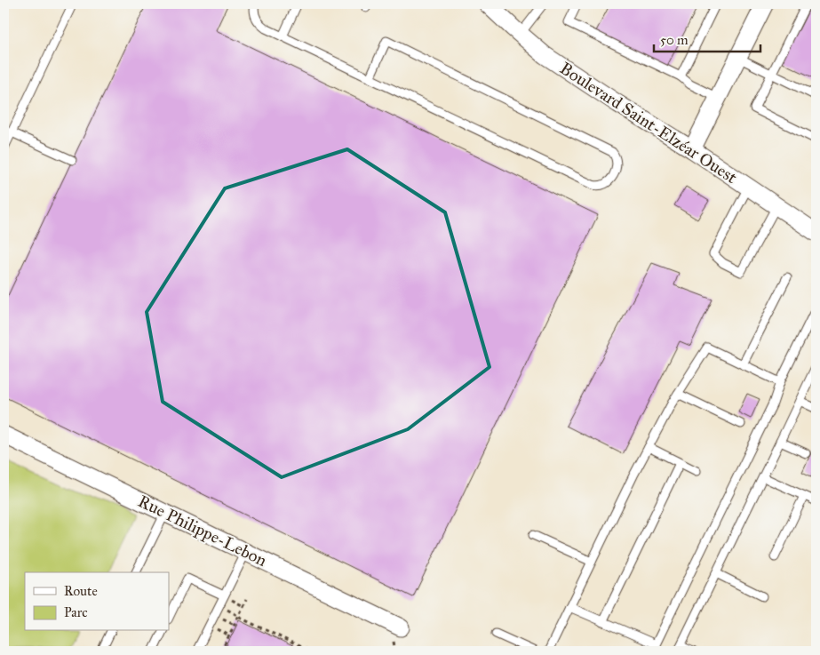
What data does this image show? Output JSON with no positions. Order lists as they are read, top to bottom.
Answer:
{
  "streets": {
    "street": ["Boulevard Saint-Elzéar Ouest", "Rue Philippe-Lebon"]
  },
  "legend": ["Route", "Parc"],
  "scale_bar": "50 m"
}
